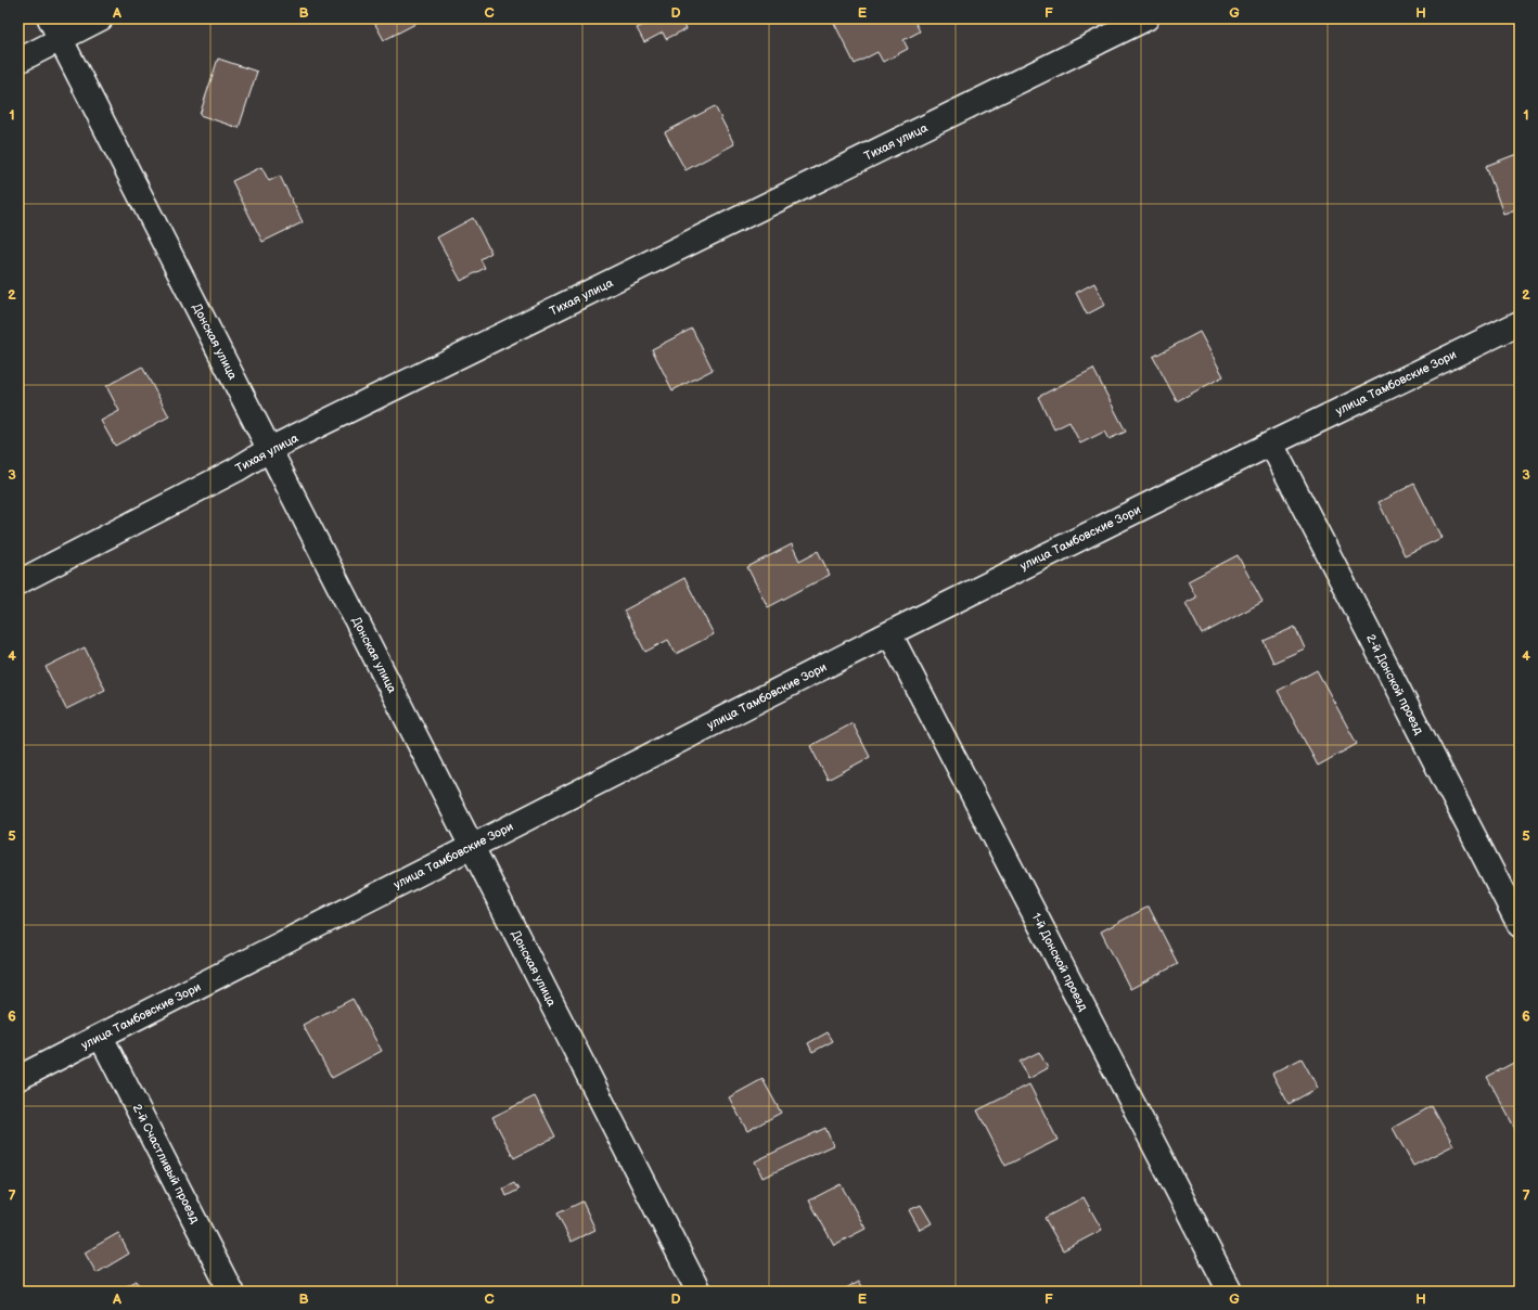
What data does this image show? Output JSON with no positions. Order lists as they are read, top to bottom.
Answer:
{
  "streets": {
    "street": [
      "Тихая улица",
      "Донская улица",
      "улица Тамбовские Зори",
      "2-й Донской проезд",
      "1-й Донской проезд",
      "2-й Счастливый проезд"
    ]
  },
  "crossings": [
    ["Тихая улица", "Донская улица"],
    ["Донская улица", "улица Тамбовские Зори"],
    ["улица Тамбовские Зори", "2-й Донской проезд"],
    ["улица Тамбовские Зори", "1-й Донской проезд"],
    ["улица Тамбовские Зори", "2-й Счастливый проезд"]
  ],
  "grid": {
    "columns": [
      "A",
      "B",
      "C",
      "D",
      "E",
      "F",
      "G",
      "H"
    ],
    "rows": [
      "1",
      "2",
      "3",
      "4",
      "5",
      "6",
      "7"
    ]
  }
}
